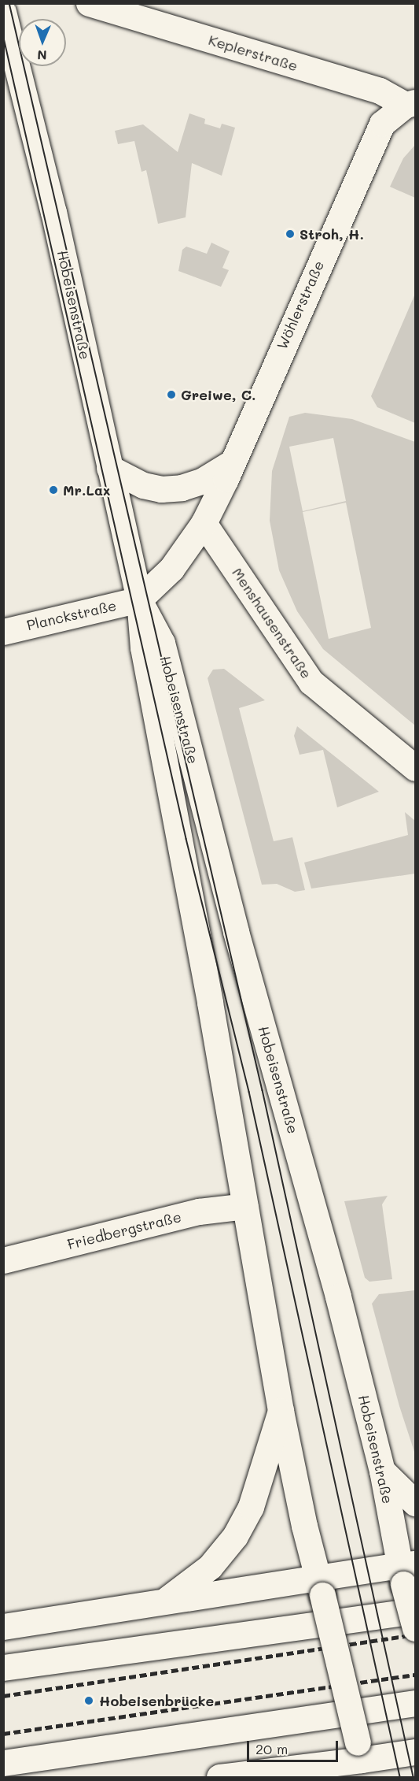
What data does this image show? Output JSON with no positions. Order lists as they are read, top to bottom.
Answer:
{
  "streets": {
    "main road": [
      "Keplerstraße",
      "Hobeisenstraße",
      "Wöhlerstraße",
      "Planckstraße",
      "Menshausenstraße",
      "Friedbergstraße"
    ]
  },
  "crossings": [
    ["Keplerstraße", "Wöhlerstraße"],
    ["Hobeisenstraße", "Wöhlerstraße"],
    ["Hobeisenstraße", "Planckstraße"],
    ["Hobeisenstraße", "Friedbergstraße"],
    ["Wöhlerstraße", "Planckstraße"],
    ["Wöhlerstraße", "Menshausenstraße"]
  ],
  "places": [
    "Stroh, H.",
    "Greiwe, C.",
    "Mr.Lax",
    "Hobeisenbrücke"
  ],
  "scale_bar": "20 m",
  "north": "bottom"
}
